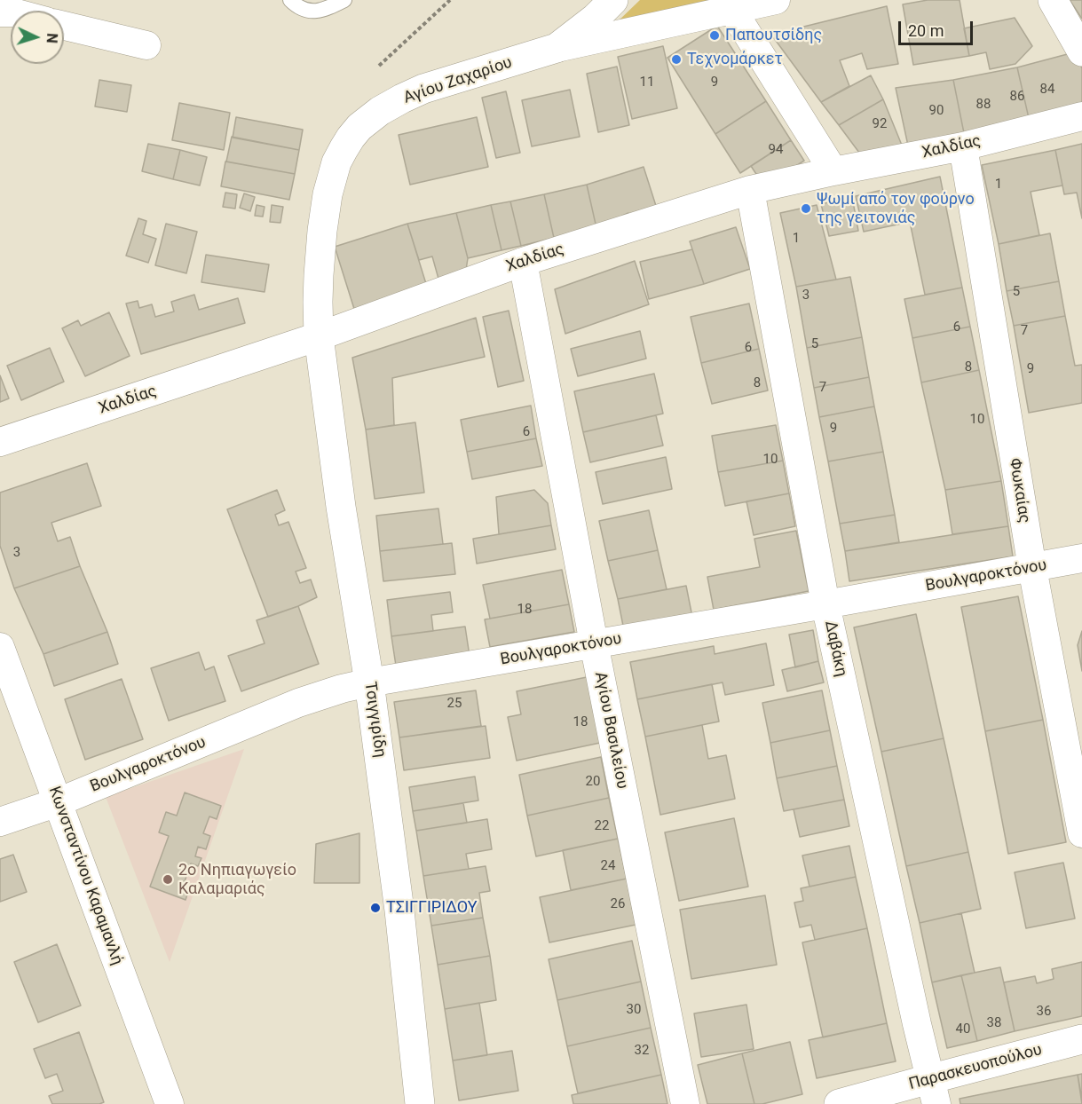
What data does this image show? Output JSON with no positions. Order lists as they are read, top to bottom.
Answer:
{
  "streets": {
    "main road": ["Αγίου Ζαχαρίου", "Τσιγγιρίδη", "Παρασκευοπούλου"],
    "street": [
      "Χαλδίας",
      "Φωκαίας",
      "Βουλγαροκτόνου",
      "Δαβάκη",
      "Αγίου Βασιλείου",
      "Κωνσταντίνου Καραμανλή"
    ]
  },
  "crossings": [
    ["Αγίου Ζαχαρίου", "Χαλδίας"],
    ["Αγίου Ζαχαρίου", "Τσιγγιρίδη"],
    ["Χαλδίας", "Φωκαίας"],
    ["Χαλδίας", "Δαβάκη"],
    ["Χαλδίας", "Τσιγγιρίδη"],
    ["Χαλδίας", "Αγίου Βασιλείου"],
    ["Φωκαίας", "Βουλγαροκτόνου"],
    ["Βουλγαροκτόνου", "Δαβάκη"],
    ["Βουλγαροκτόνου", "Τσιγγιρίδη"],
    ["Βουλγαροκτόνου", "Αγίου Βασιλείου"],
    ["Βουλγαροκτόνου", "Κωνσταντίνου Καραμανλή"],
    ["Δαβάκη", "Παρασκευοπούλου"]
  ],
  "places": [
    "Παπουτσίδης",
    "Τεχνομάρκετ",
    "Ψωμί από τον φούρνο της γειτονιάς",
    "2ο Νηπιαγωγείο Καλαμαριάς",
    "ΤΣΙΓΓΙΡΙΔΟΥ"
  ],
  "house_numbers": [
    "11",
    "9",
    "84",
    "86",
    "88",
    "90",
    "92",
    "94",
    "1",
    "1",
    "5",
    "3",
    "6",
    "7",
    "5",
    "6",
    "8",
    "9",
    "8",
    "7",
    "10",
    "9",
    "6",
    "10",
    "3",
    "18",
    "25",
    "18",
    "20",
    "22",
    "24",
    "26",
    "30",
    "36",
    "38",
    "40",
    "32"
  ],
  "scale_bar": "20 m",
  "north": "right"
}
